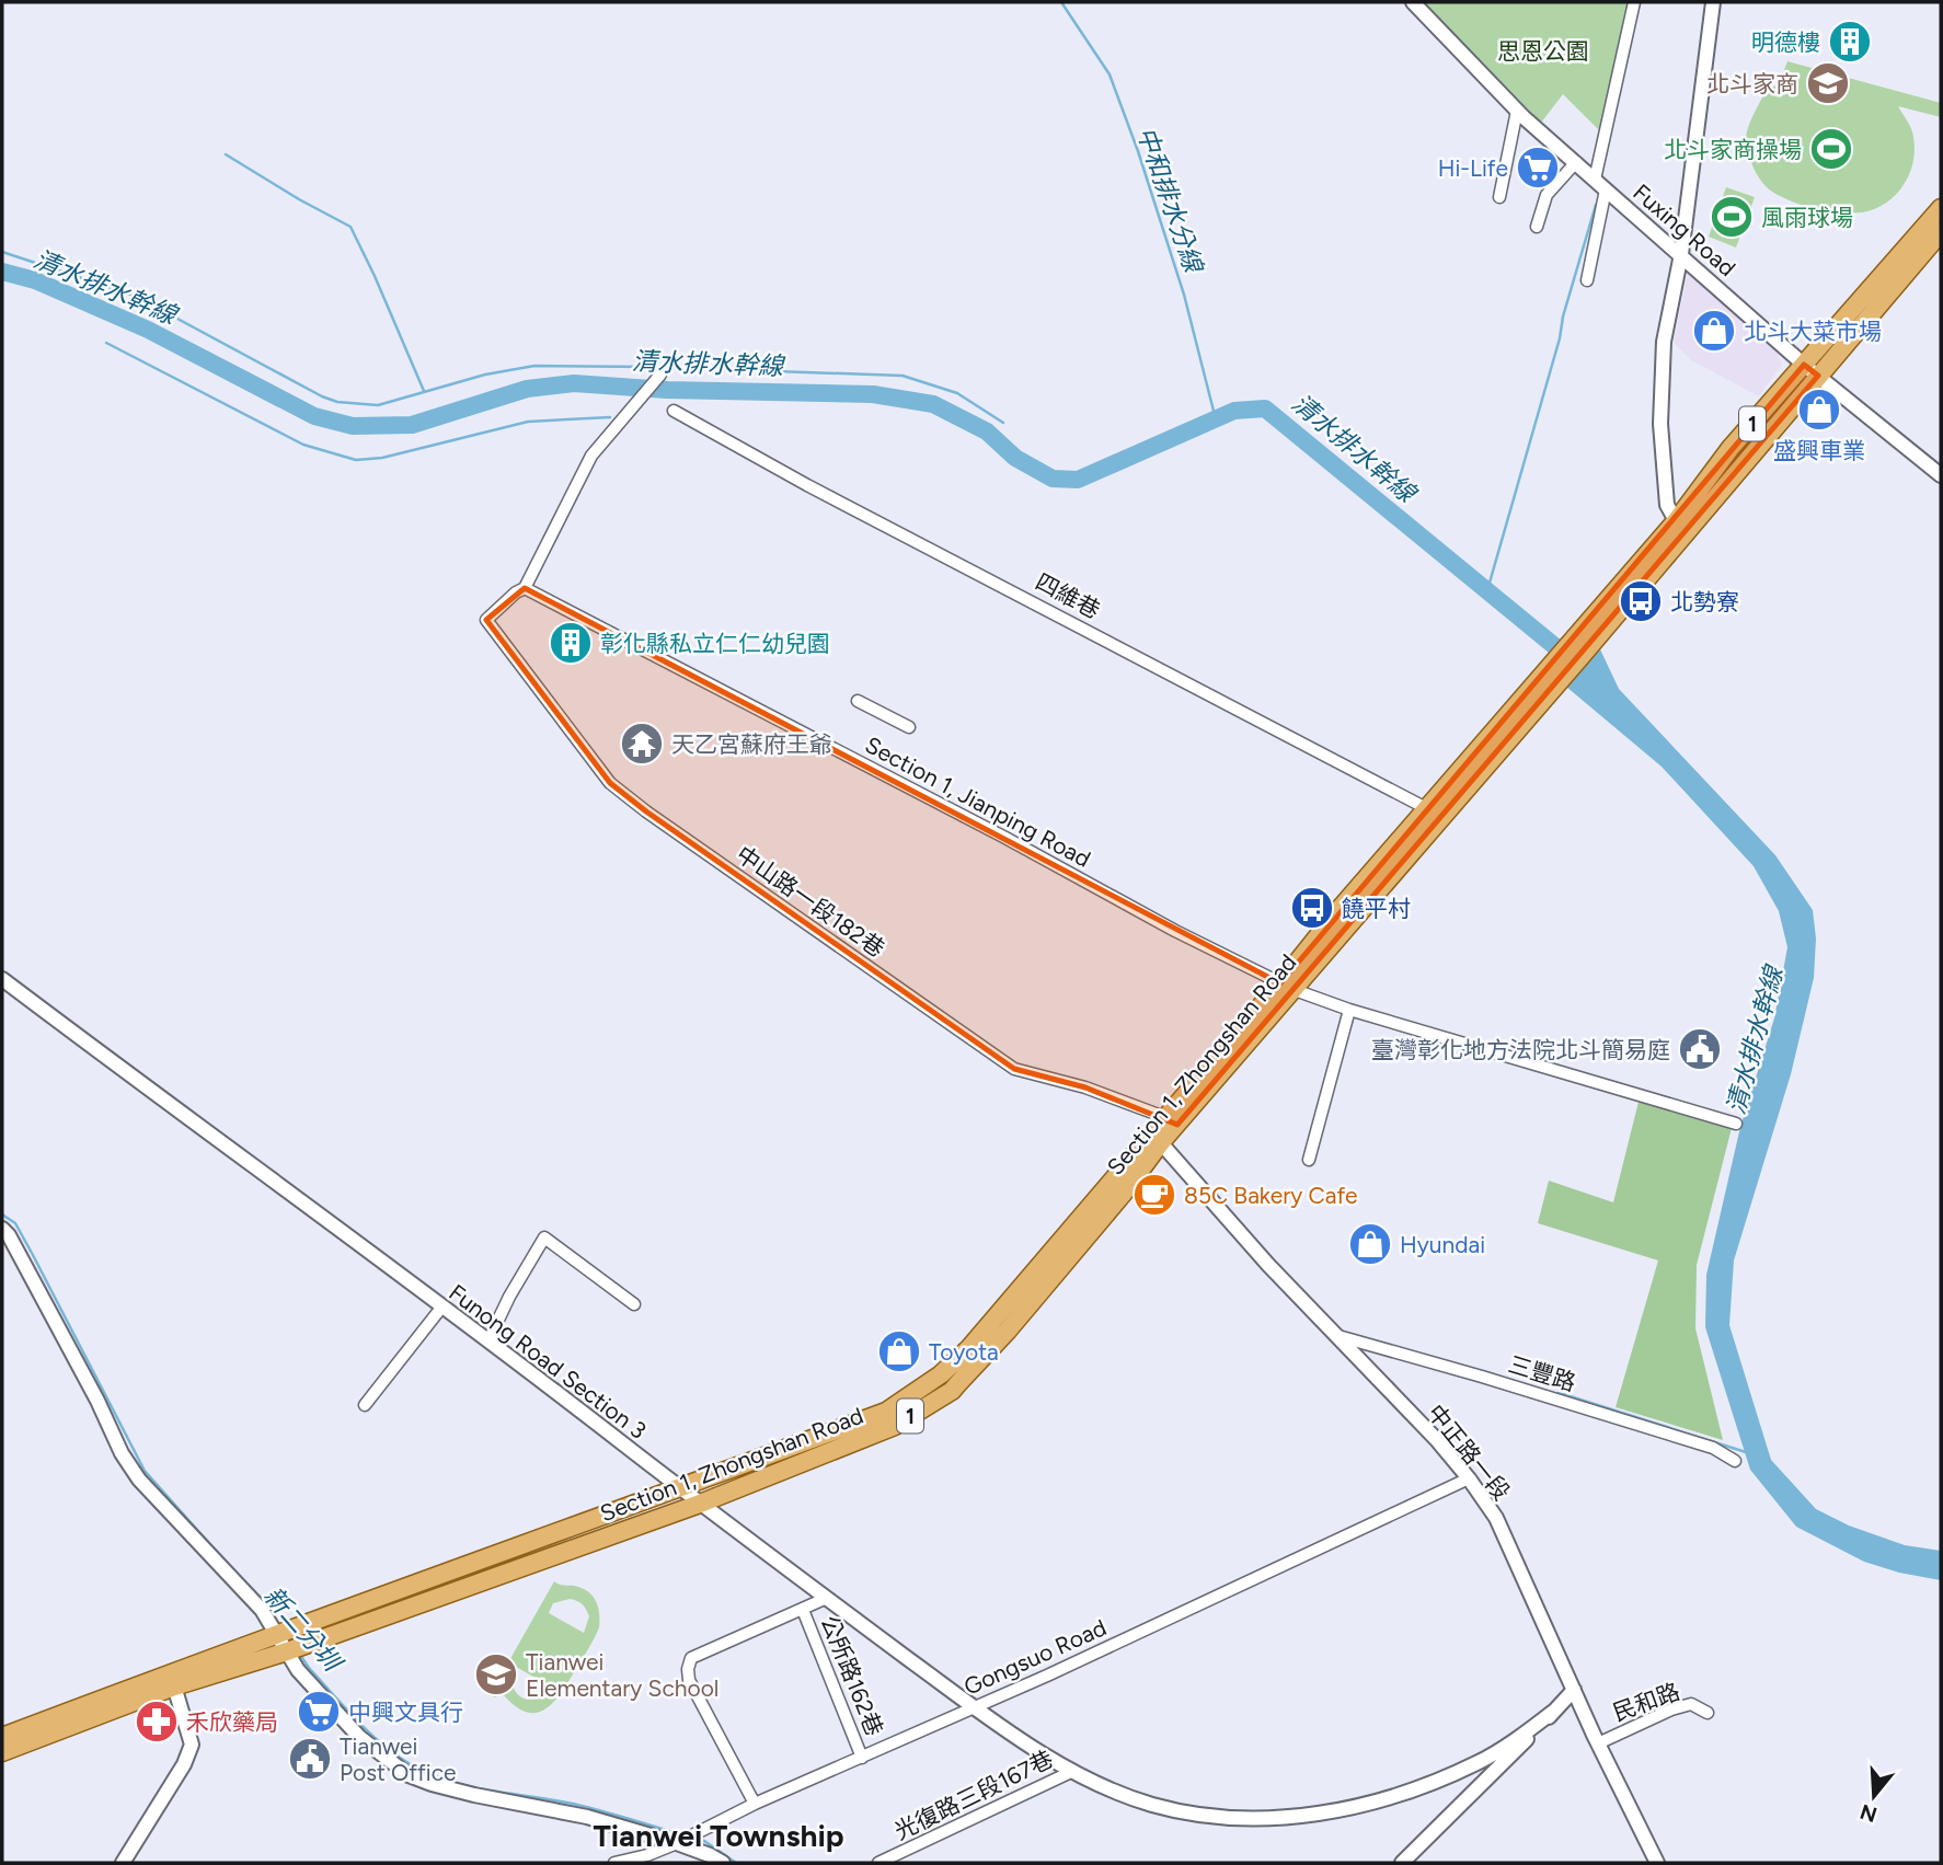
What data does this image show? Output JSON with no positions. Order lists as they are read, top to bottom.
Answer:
{
  "streets": {
    "main road": ["1", "Section 1, Zhongshan Road"],
    "street": [
      "Fuxing Road",
      "四維巷",
      "Section 1, Jianping Road",
      "中山路一段182巷",
      "Funong Road Section 3",
      "三豐路",
      "中正路一段",
      "Gongsuo Road",
      "公所路162巷",
      "民和路",
      "光復路三段167巷"
    ]
  },
  "crossings": [
    ["Fuxing Road", "1"],
    ["1", "Section 1, Zhongshan Road"],
    ["四維巷", "Section 1, Zhongshan Road"],
    ["Section 1, Jianping Road", "中山路一段182巷"],
    ["Section 1, Jianping Road", "Section 1, Zhongshan Road"],
    ["中山路一段182巷", "Section 1, Zhongshan Road"],
    ["Section 1, Zhongshan Road", "Funong Road Section 3"],
    ["Section 1, Zhongshan Road", "中正路一段"],
    ["Funong Road Section 3", "Gongsuo Road"],
    ["Funong Road Section 3", "光復路三段167巷"],
    ["三豐路", "中正路一段"],
    ["中正路一段", "Gongsuo Road"],
    ["中正路一段", "民和路"],
    ["Gongsuo Road", "公所路162巷"]
  ],
  "districts": ["Tianwei Township"],
  "water": ["中和排水分線", "清水排水幹線", "新二分圳"],
  "parks": ["思恩公園"],
  "places": {
    "building": ["明德樓", "彰化縣私立仁仁幼兒園"],
    "school or university": ["北斗家商", "Tianwei Elementary School"],
    "sports": ["北斗家商操場", "風雨球場"],
    "supermarket": ["Hi-Life", "中興文具行"],
    "shop": [
      "北斗大菜市場",
      "盛興車業",
      "Hyundai",
      "Toyota"
    ],
    "bus stop": ["北勢寮", "饒平村"],
    "temple": ["天乙宮蘇府王爺"],
    "public building": ["臺灣彰化地方法院北斗簡易庭", "Tianwei Post Office"],
    "cafe": ["85C Bakery Cafe"],
    "pharmacy": ["禾欣藥局"]
  },
  "north": "bottom"
}
